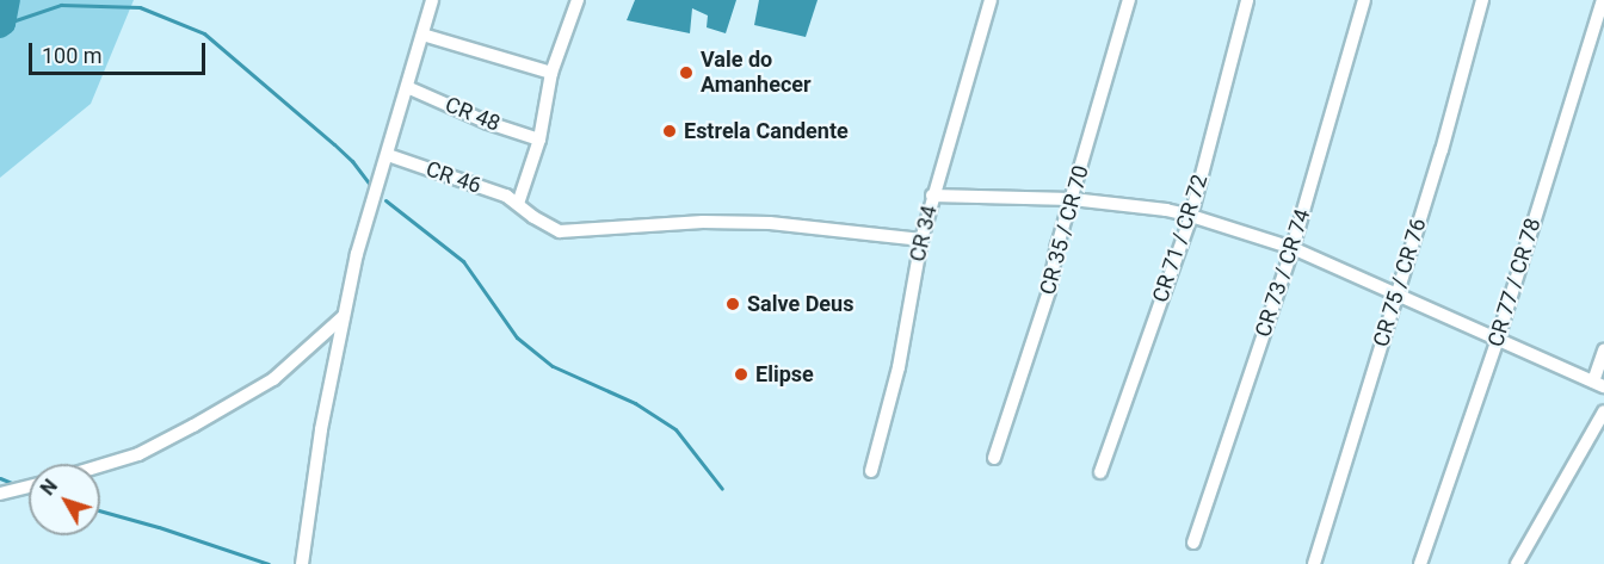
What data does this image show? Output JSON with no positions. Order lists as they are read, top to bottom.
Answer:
{
  "streets": {
    "street": [
      "CR 48",
      "CR 46",
      "CR 35 / CR 70",
      "CR 34",
      "CR 71 / CR 72",
      "CR 73 / CR 74",
      "CR 75 / CR 76",
      "CR 77 / CR 78"
    ]
  },
  "crossings": [
    ["CR 46", "CR 34"]
  ],
  "places": [
    "Vale do Amanhecer",
    "Estrela Candente",
    "Salve Deus",
    "Elipse"
  ],
  "scale_bar": "100 m",
  "north": "top left"
}
